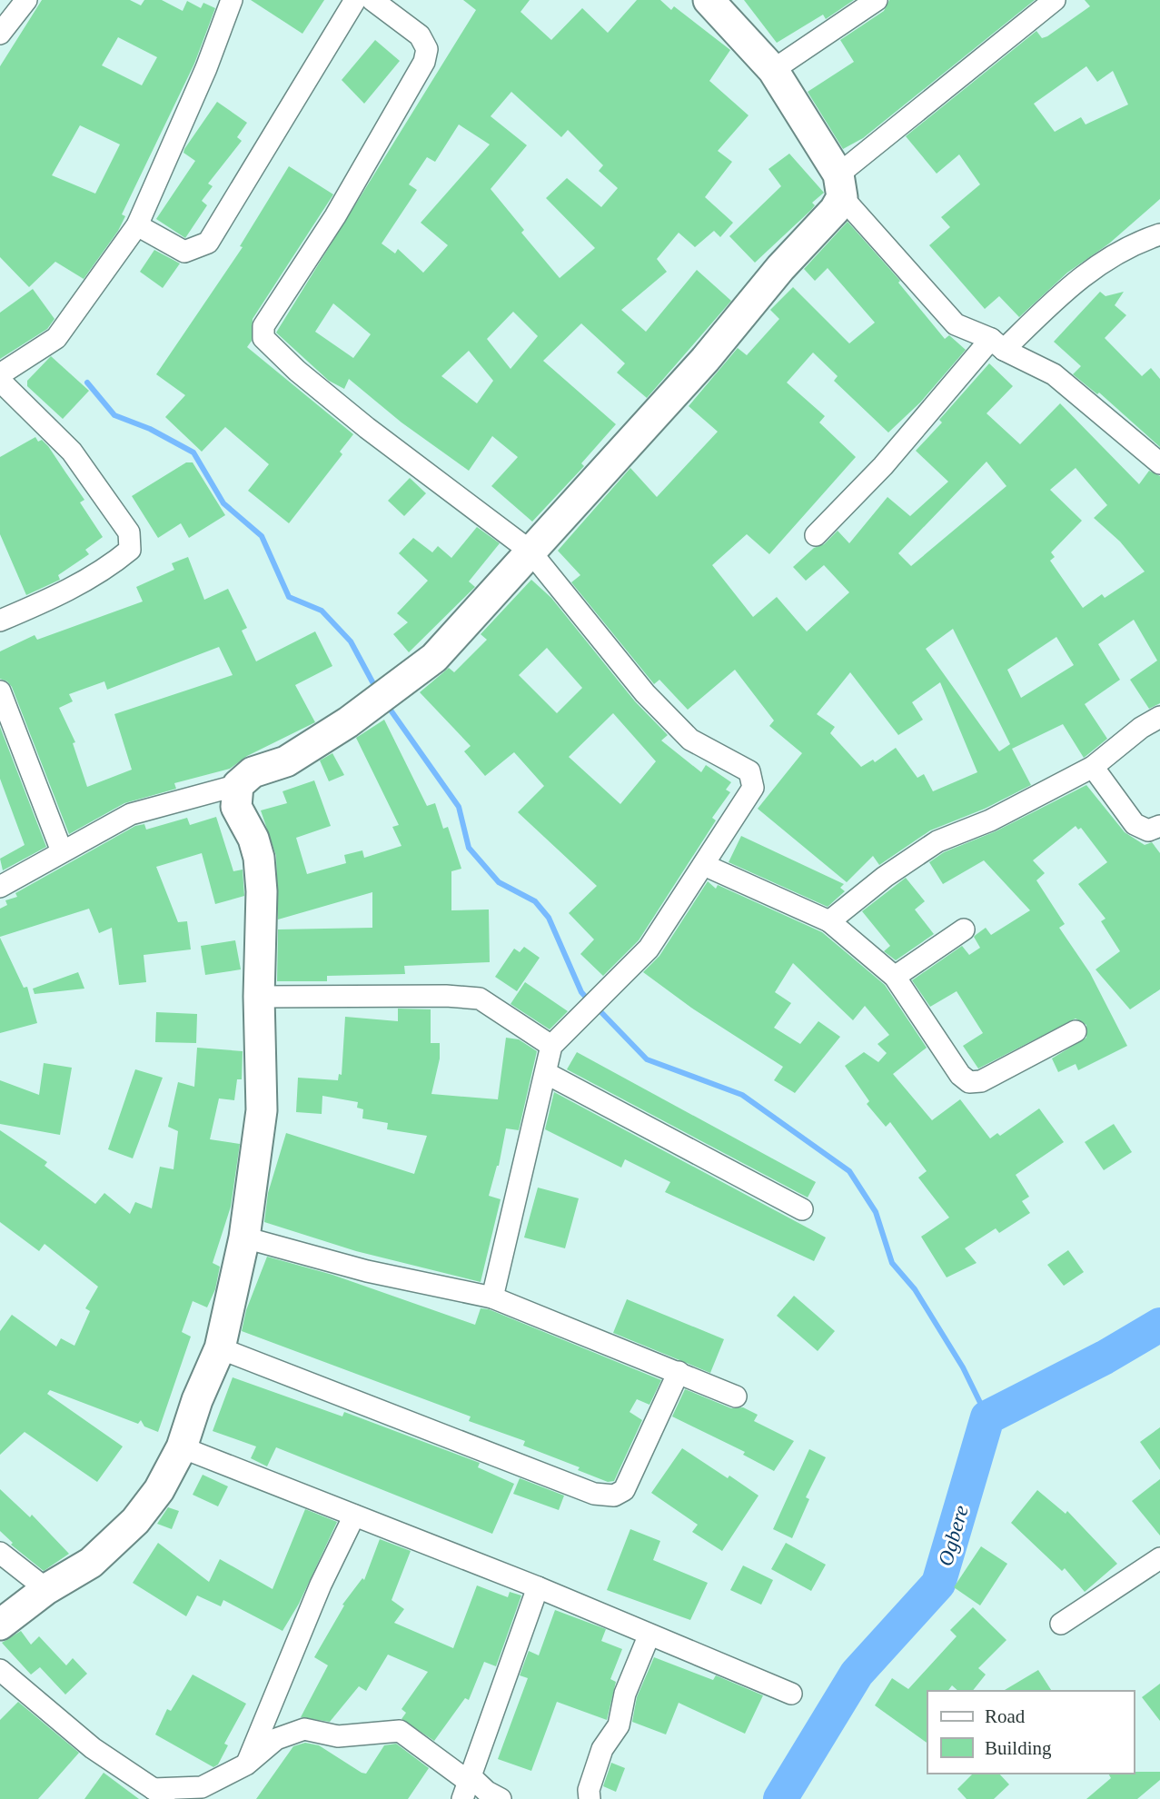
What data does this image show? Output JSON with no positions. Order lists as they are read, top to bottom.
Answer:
{
  "water": ["Ogbere"],
  "legend": ["Road", "Building"]
}
